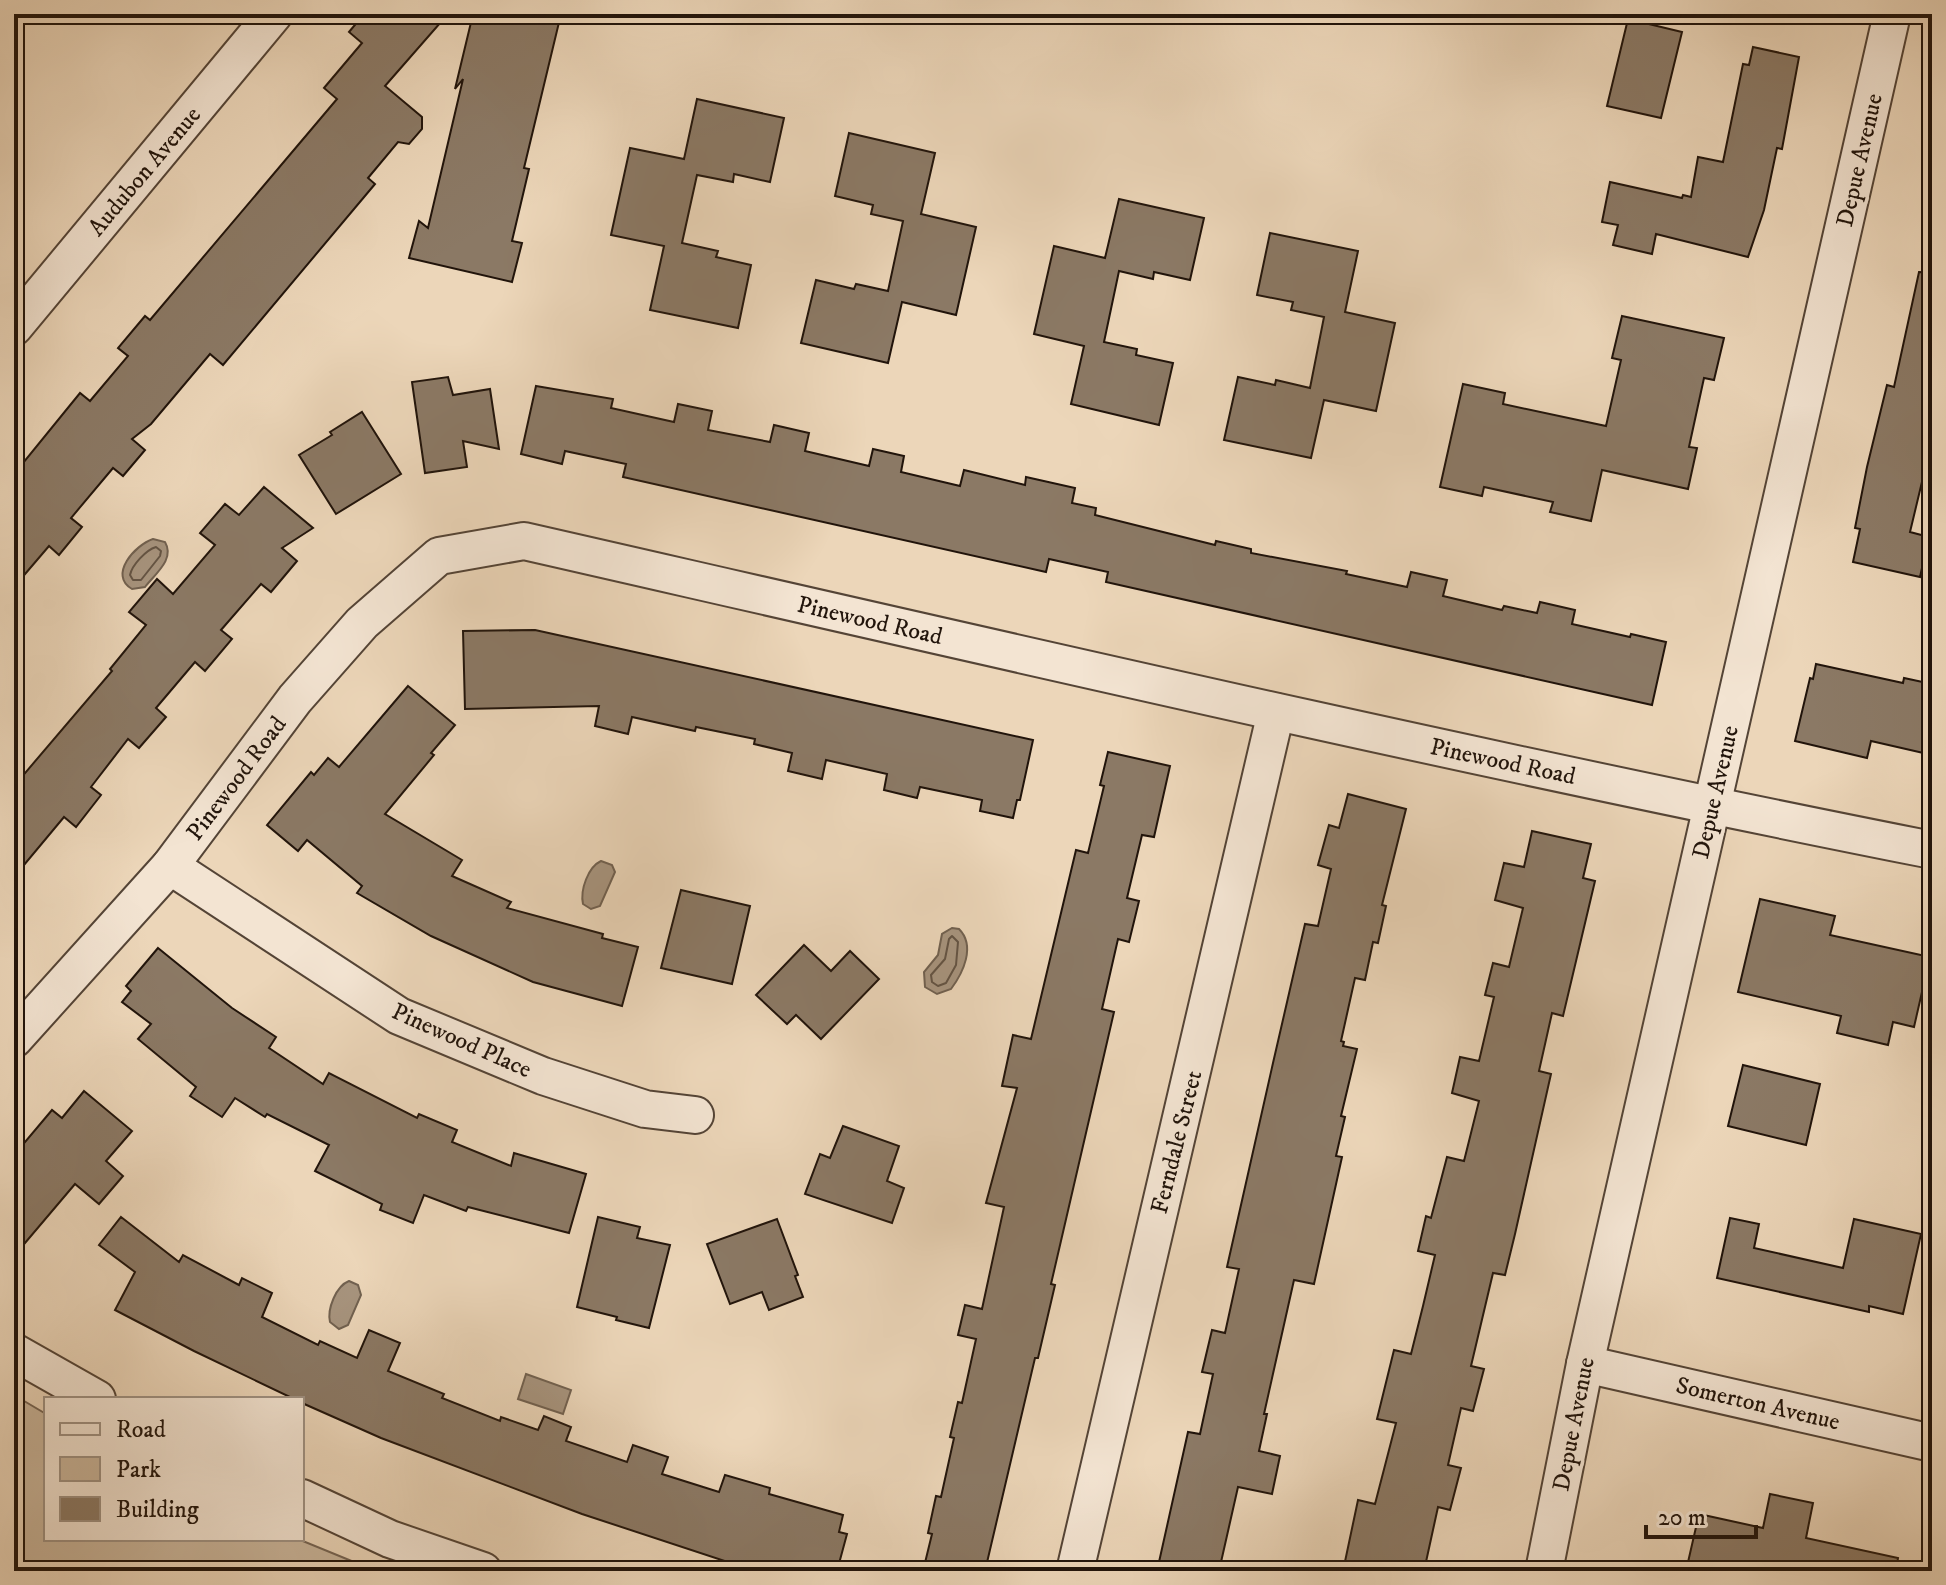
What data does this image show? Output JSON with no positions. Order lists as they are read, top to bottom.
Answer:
{
  "streets": {
    "street": [
      "Depue Avenue",
      "Audubon Avenue",
      "Pinewood Road",
      "Pinewood Place",
      "Ferndale Street",
      "Somerton Avenue"
    ]
  },
  "crossings": [
    ["Depue Avenue", "Pinewood Road"],
    ["Depue Avenue", "Somerton Avenue"],
    ["Pinewood Road", "Pinewood Place"],
    ["Pinewood Road", "Ferndale Street"]
  ],
  "legend": ["Road", "Park", "Building"],
  "scale_bar": "20 m"
}
